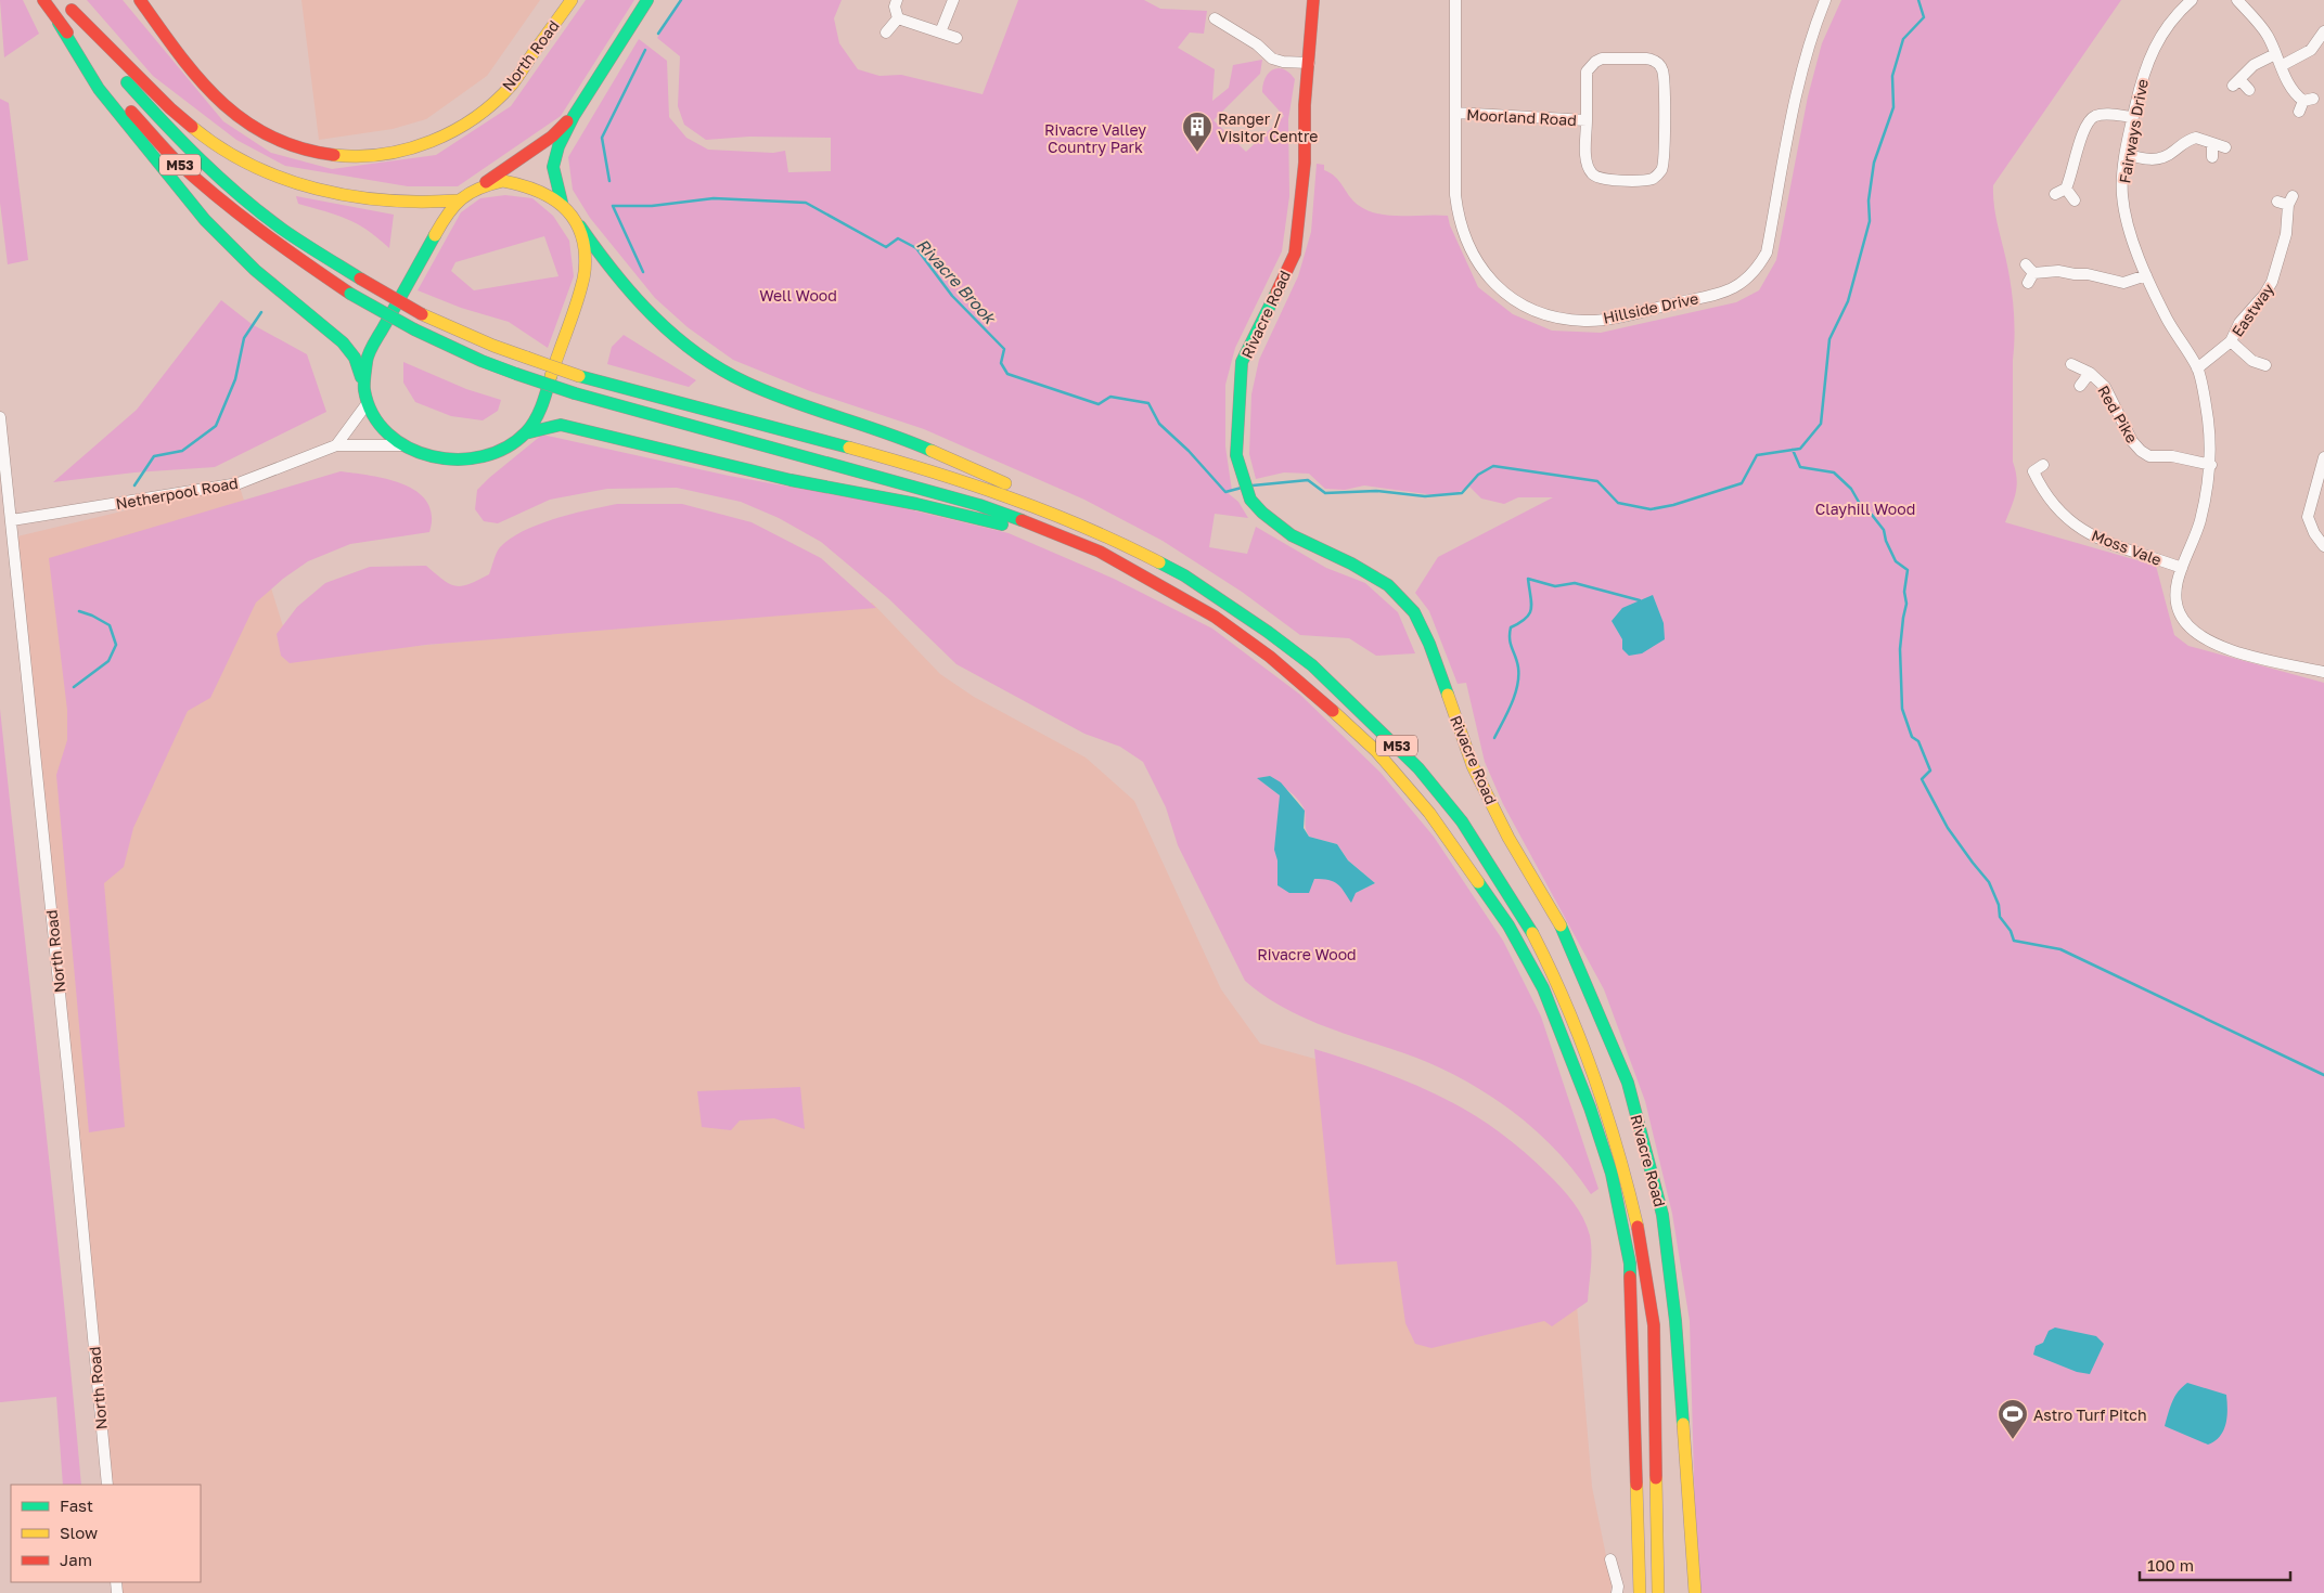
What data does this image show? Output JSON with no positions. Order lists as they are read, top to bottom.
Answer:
{
  "streets": {
    "main road": ["North Road", "M53", "Rivacre Road"],
    "street": [
      "Moorland Road",
      "Fairways Drive",
      "Hillside Drive",
      "Eastway",
      "Red Pike",
      "Netherpool Road",
      "Moss Vale"
    ]
  },
  "crossings": [
    ["North Road", "Netherpool Road"],
    ["Moorland Road", "Hillside Drive"],
    ["Fairways Drive", "Eastway"],
    ["Fairways Drive", "Red Pike"],
    ["Fairways Drive", "Moss Vale"]
  ],
  "water": ["Rivacre Brook"],
  "parks": [
    "Rivacre Valley Country Park",
    "Well Wood",
    "Clayhill Wood",
    "Rivacre Wood"
  ],
  "places": {
    "building": ["Ranger / Visitor Centre"],
    "sports": ["Astro Turf Pitch"]
  },
  "legend": ["Fast", "Slow", "Jam"],
  "scale_bar": "100 m"
}
